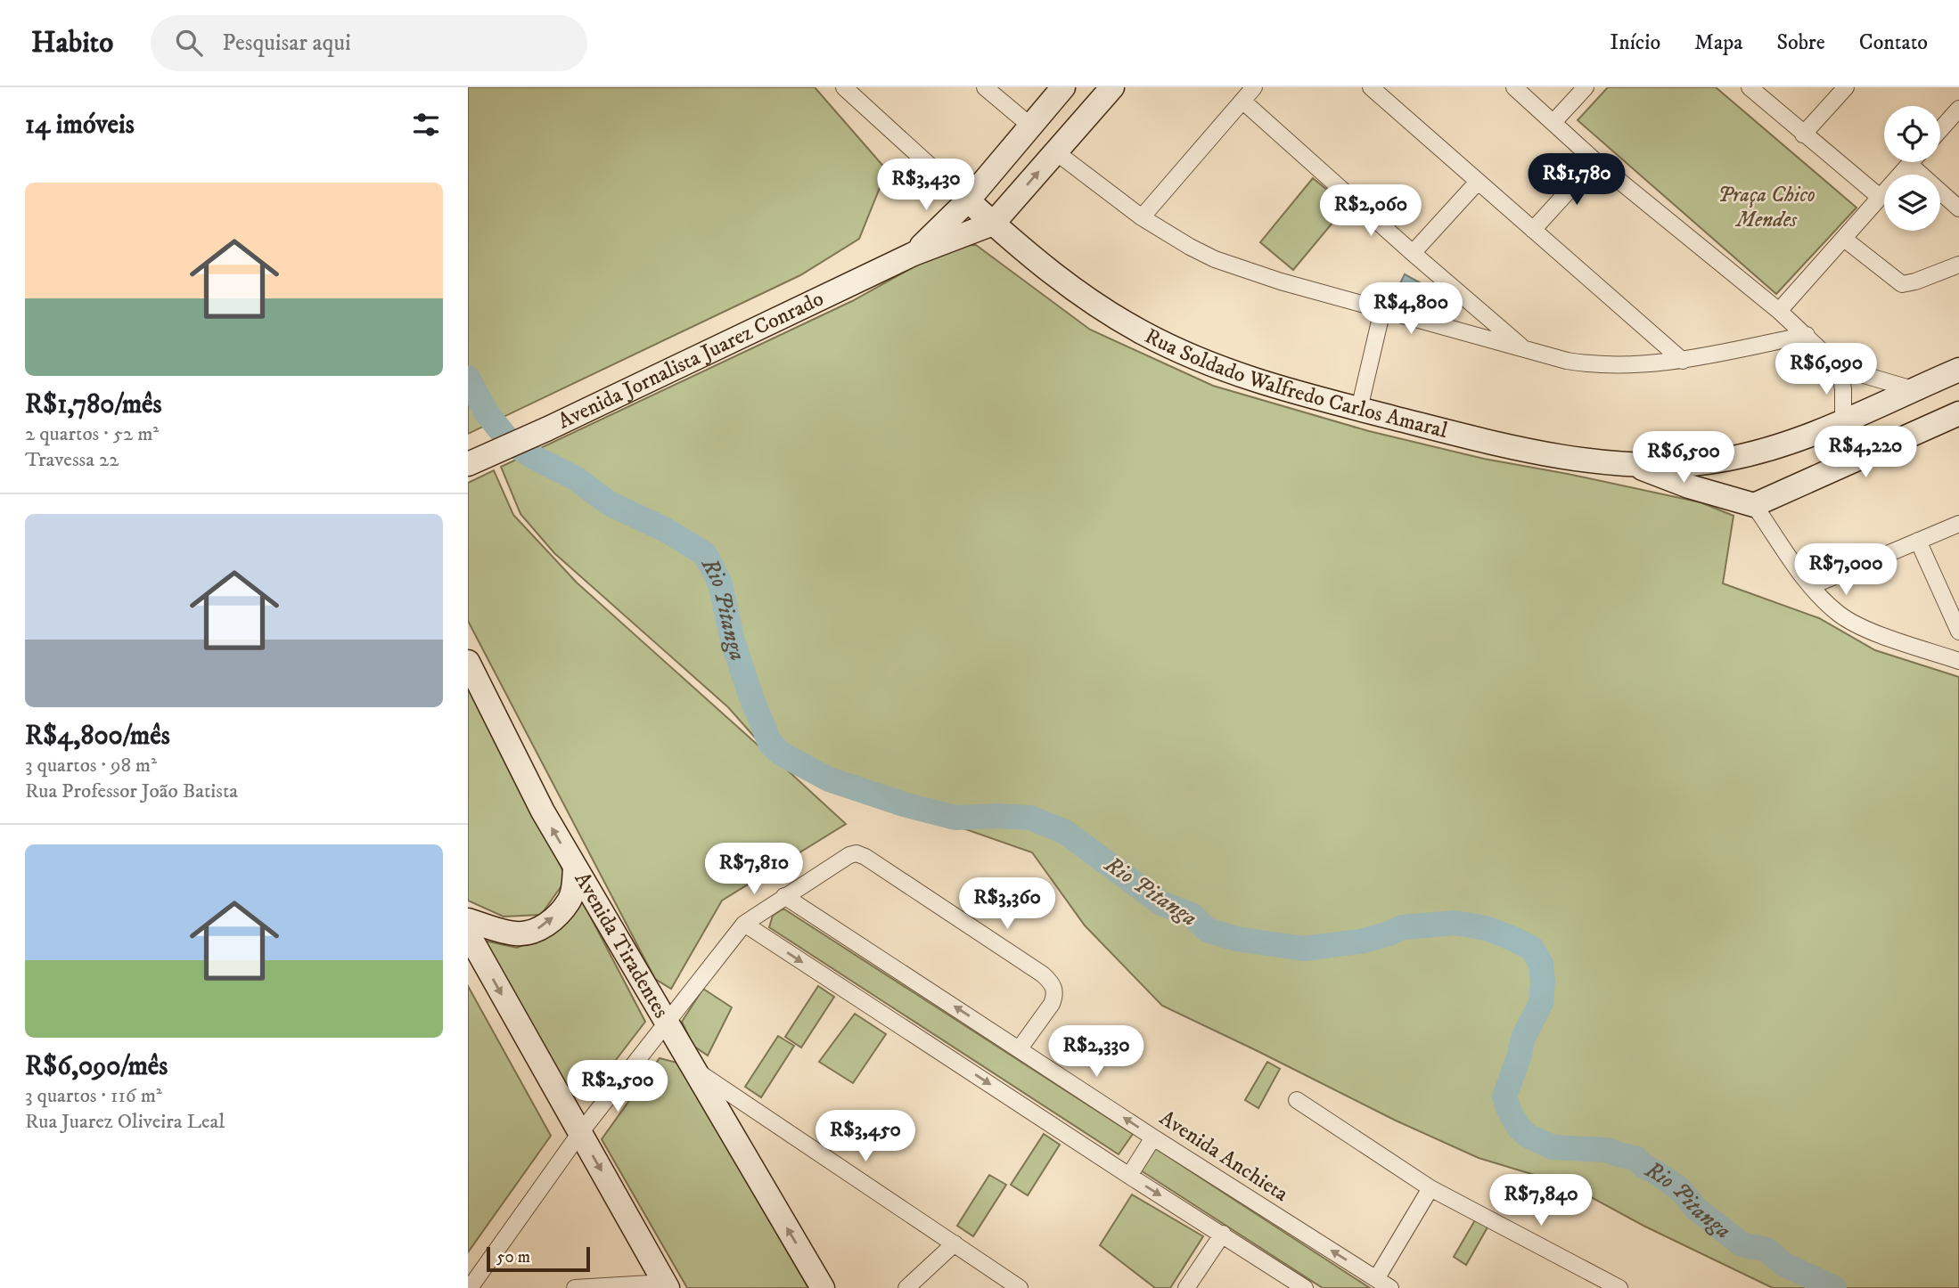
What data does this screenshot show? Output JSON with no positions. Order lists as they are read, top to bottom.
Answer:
{
  "streets": {
    "street": [
      "Avenida Jornalista Juarez Conrado",
      "Rua Soldado Walfredo Carlos Amaral",
      "Avenida Tiradentes",
      "Avenida Anchieta"
    ]
  },
  "crossings": [
    ["Avenida Jornalista Juarez Conrado", "Rua Soldado Walfredo Carlos Amaral"]
  ],
  "water": ["Rio Pitanga"],
  "parks": ["Praça Chico Mendes"],
  "scale_bar": "50 m",
  "page": {
    "header": "Habito",
    "search": "Pesquisar aqui",
    "nav": [
      "Início",
      "Mapa",
      "Sobre",
      "Contato"
    ],
    "heading": "14 imóveis",
    "price": [
      "R$1,780",
      "R$3,430",
      "R$2,060",
      "R$4,800",
      "R$6,090",
      "R$4,220",
      "R$6,500",
      "R$7,000",
      "R$7,810",
      "R$3,360",
      "R$2,330",
      "R$2,500",
      "R$3,450",
      "R$7,840"
    ],
    "list": [
      {
        "name": "R$1,780/mês",
        "note": "2 quartos · 52 m² · Travessa 22"
      },
      {
        "name": "R$4,800/mês",
        "note": "3 quartos · 98 m² · Rua Professor João Batista"
      },
      {
        "name": "R$6,090/mês",
        "note": "3 quartos · 116 m² · Rua Juarez Oliveira Leal"
      }
    ],
    "scale": "50 m"
  }
}
